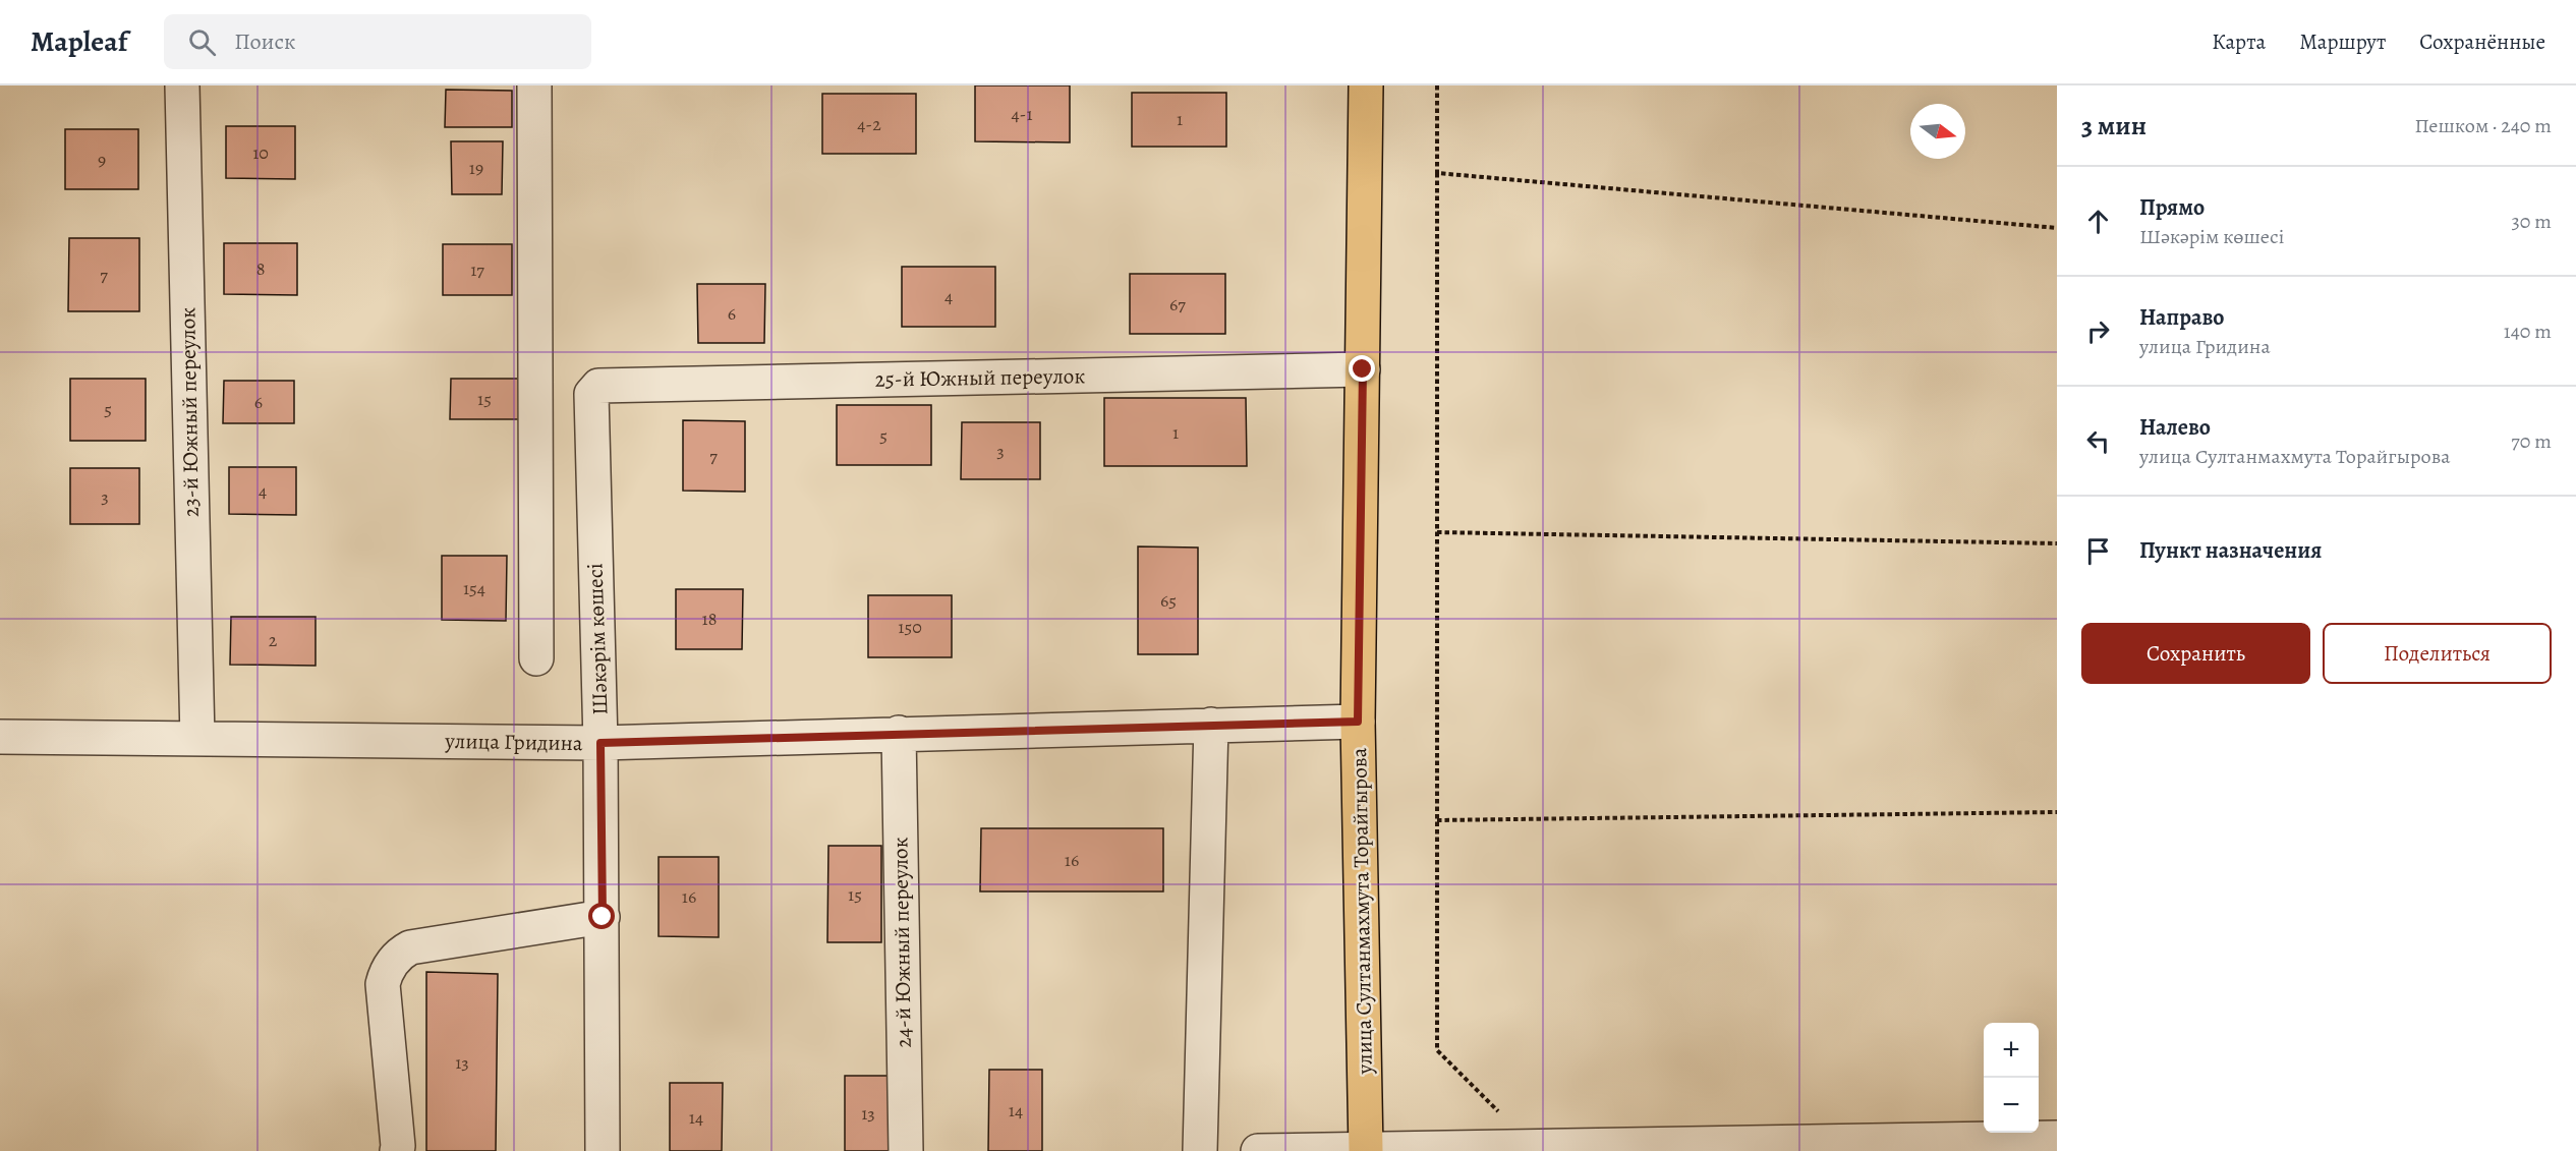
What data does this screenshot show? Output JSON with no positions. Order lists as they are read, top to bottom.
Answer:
{
  "streets": {
    "main road": ["улица Султанмахмута Торайгырова"],
    "street": [
      "25-й Южный переулок",
      "23-й Южный переулок",
      "Шәкәрім көшесі",
      "улица Гридина",
      "24-й Южный переулок"
    ]
  },
  "crossings": [
    ["25-й Южный переулок", "Шәкәрім көшесі"],
    ["25-й Южный переулок", "улица Султанмахмута Торайгырова"],
    ["23-й Южный переулок", "улица Гридина"],
    ["Шәкәрім көшесі", "улица Гридина"],
    ["улица Гридина", "улица Султанмахмута Торайгырова"],
    ["улица Гридина", "24-й Южный переулок"]
  ],
  "house_numbers": [
    "4-1",
    "1",
    "4-2",
    "10",
    "9",
    "19",
    "8",
    "17",
    "7",
    "4",
    "67",
    "6",
    "15",
    "6",
    "5",
    "1",
    "5",
    "3",
    "7",
    "4",
    "3",
    "154",
    "65",
    "18",
    "150",
    "2",
    "16",
    "15",
    "16",
    "13",
    "14",
    "13",
    "14"
  ],
  "north": "right",
  "page": {
    "header": "Mapleaf",
    "search": "Поиск",
    "nav": ["Карта", "Маршрут", "Сохранённые"],
    "heading": ["3 мин", "Пешком · 240 m"],
    "list": [
      ["Прямо", "Шәкәрім көшесі", "30 m"],
      ["Направо", "улица Гридина", "140 m"],
      ["Налево", "улица Султанмахмута Торайгырова", "70 m"],
      "Пункт назначения"
    ],
    "buttons": ["Сохранить", "Поделиться"],
    "map_buttons": ["+", "−"]
  }
}
